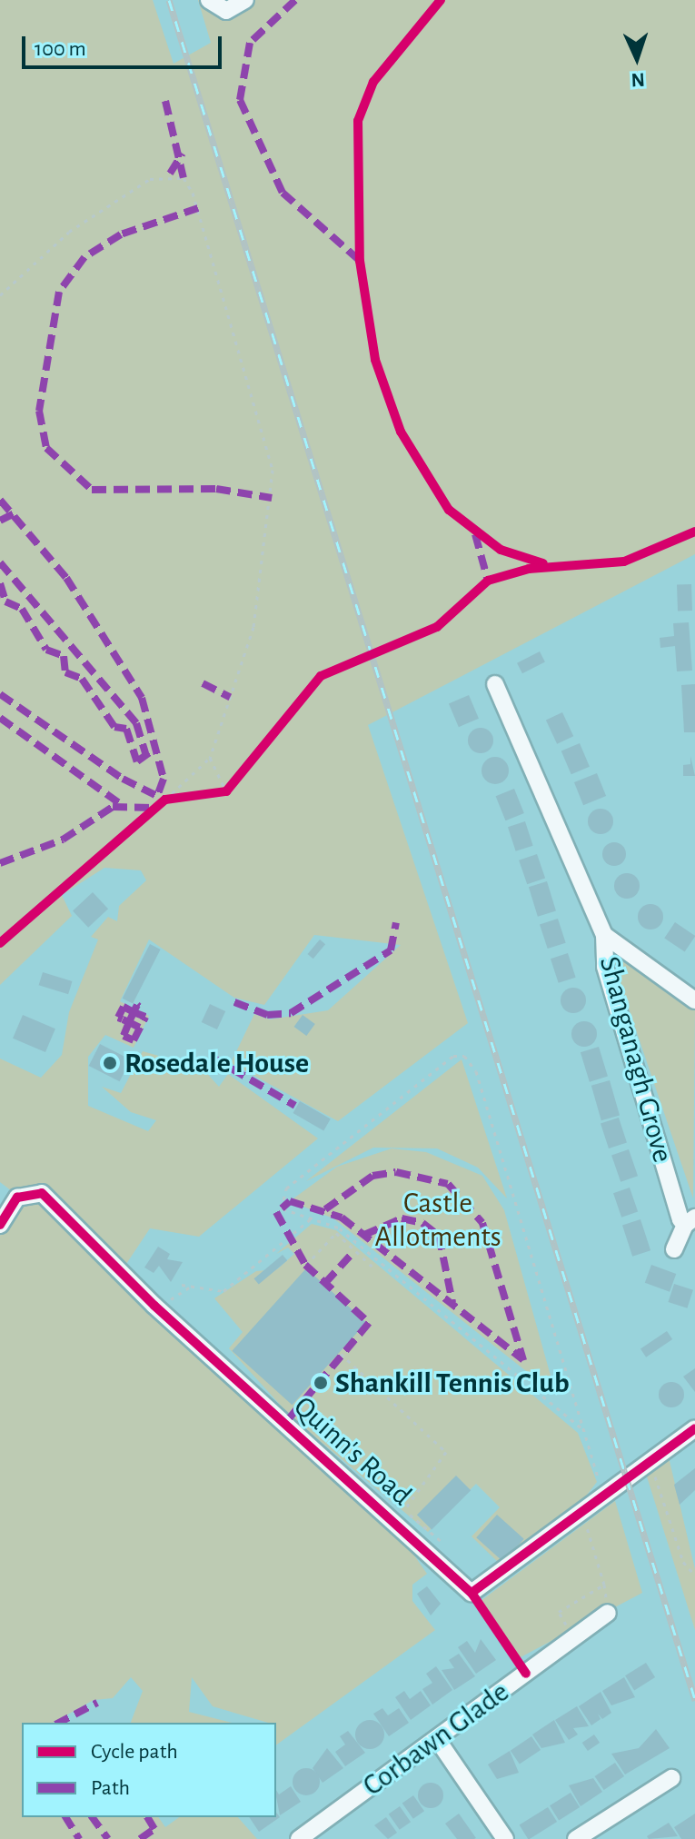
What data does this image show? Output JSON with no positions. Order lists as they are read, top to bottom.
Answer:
{
  "streets": {
    "street": ["Shanganagh Grove", "Quinn's Road", "Corbawn Glade"]
  },
  "parks": ["Castle Allotments"],
  "places": ["Rosedale House", "Shankill Tennis Club"],
  "legend": ["Cycle path", "Path"],
  "scale_bar": "100 m",
  "north": "bottom"
}
